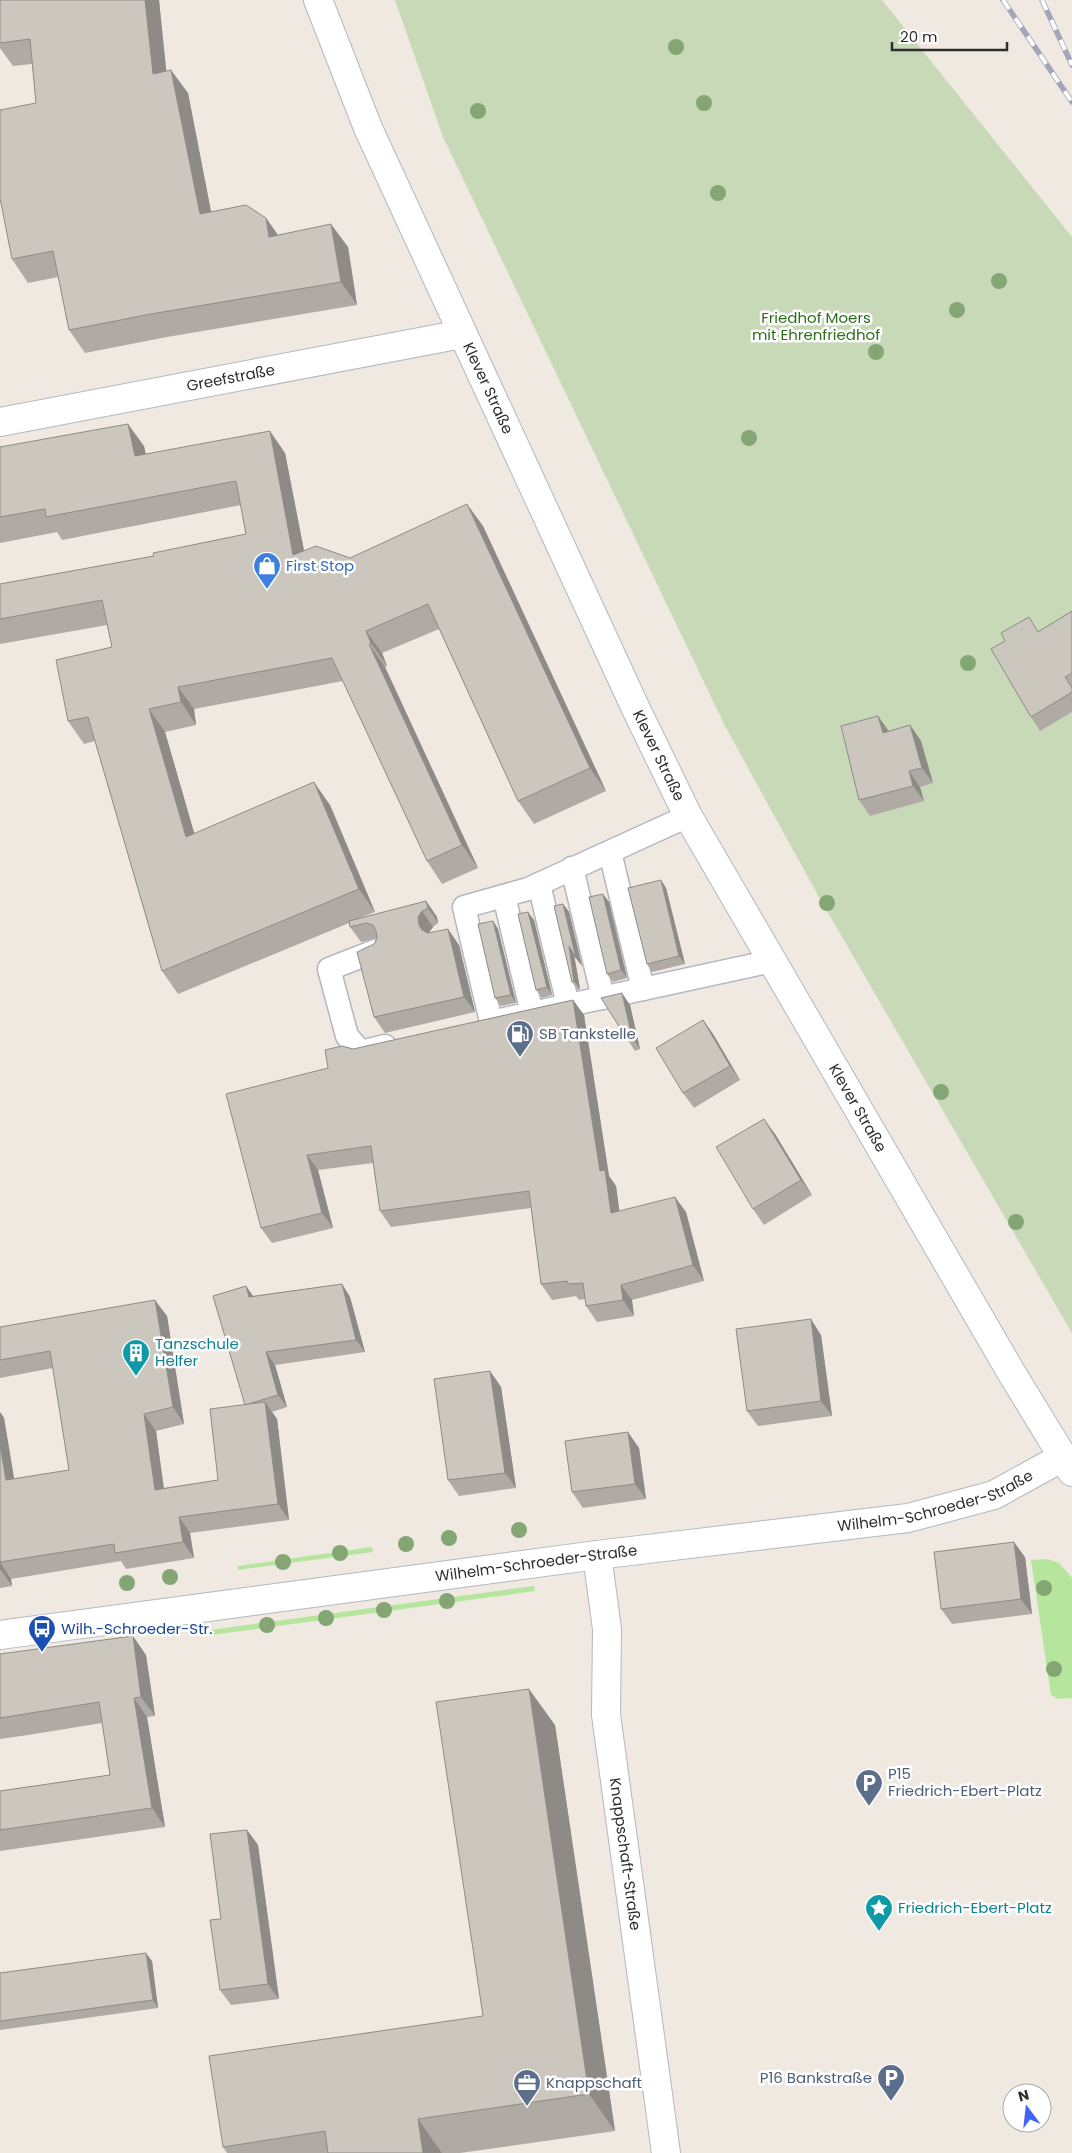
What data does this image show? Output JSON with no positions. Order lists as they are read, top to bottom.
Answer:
{
  "streets": {
    "main road": [
      "Greefstraße",
      "Klever Straße",
      "Wilhelm-Schroeder-Straße",
      "Knappschaft-Straße"
    ]
  },
  "crossings": [
    ["Greefstraße", "Klever Straße"],
    ["Klever Straße", "Wilhelm-Schroeder-Straße"],
    ["Wilhelm-Schroeder-Straße", "Knappschaft-Straße"]
  ],
  "parks": ["Friedhof Moers mit Ehrenfriedhof"],
  "places": {
    "shop": ["First Stop"],
    "fuel station": ["SB Tankstelle"],
    "building": ["Tanzschule Helfer"],
    "bus stop": ["Wilh.-Schroeder-Str."],
    "parking": ["P15 Friedrich-Ebert-Platz", "P16 Bankstraße"],
    "place": ["Friedrich-Ebert-Platz"],
    "office": ["Knappschaft"]
  },
  "scale_bar": "20 m",
  "north": "top"
}
